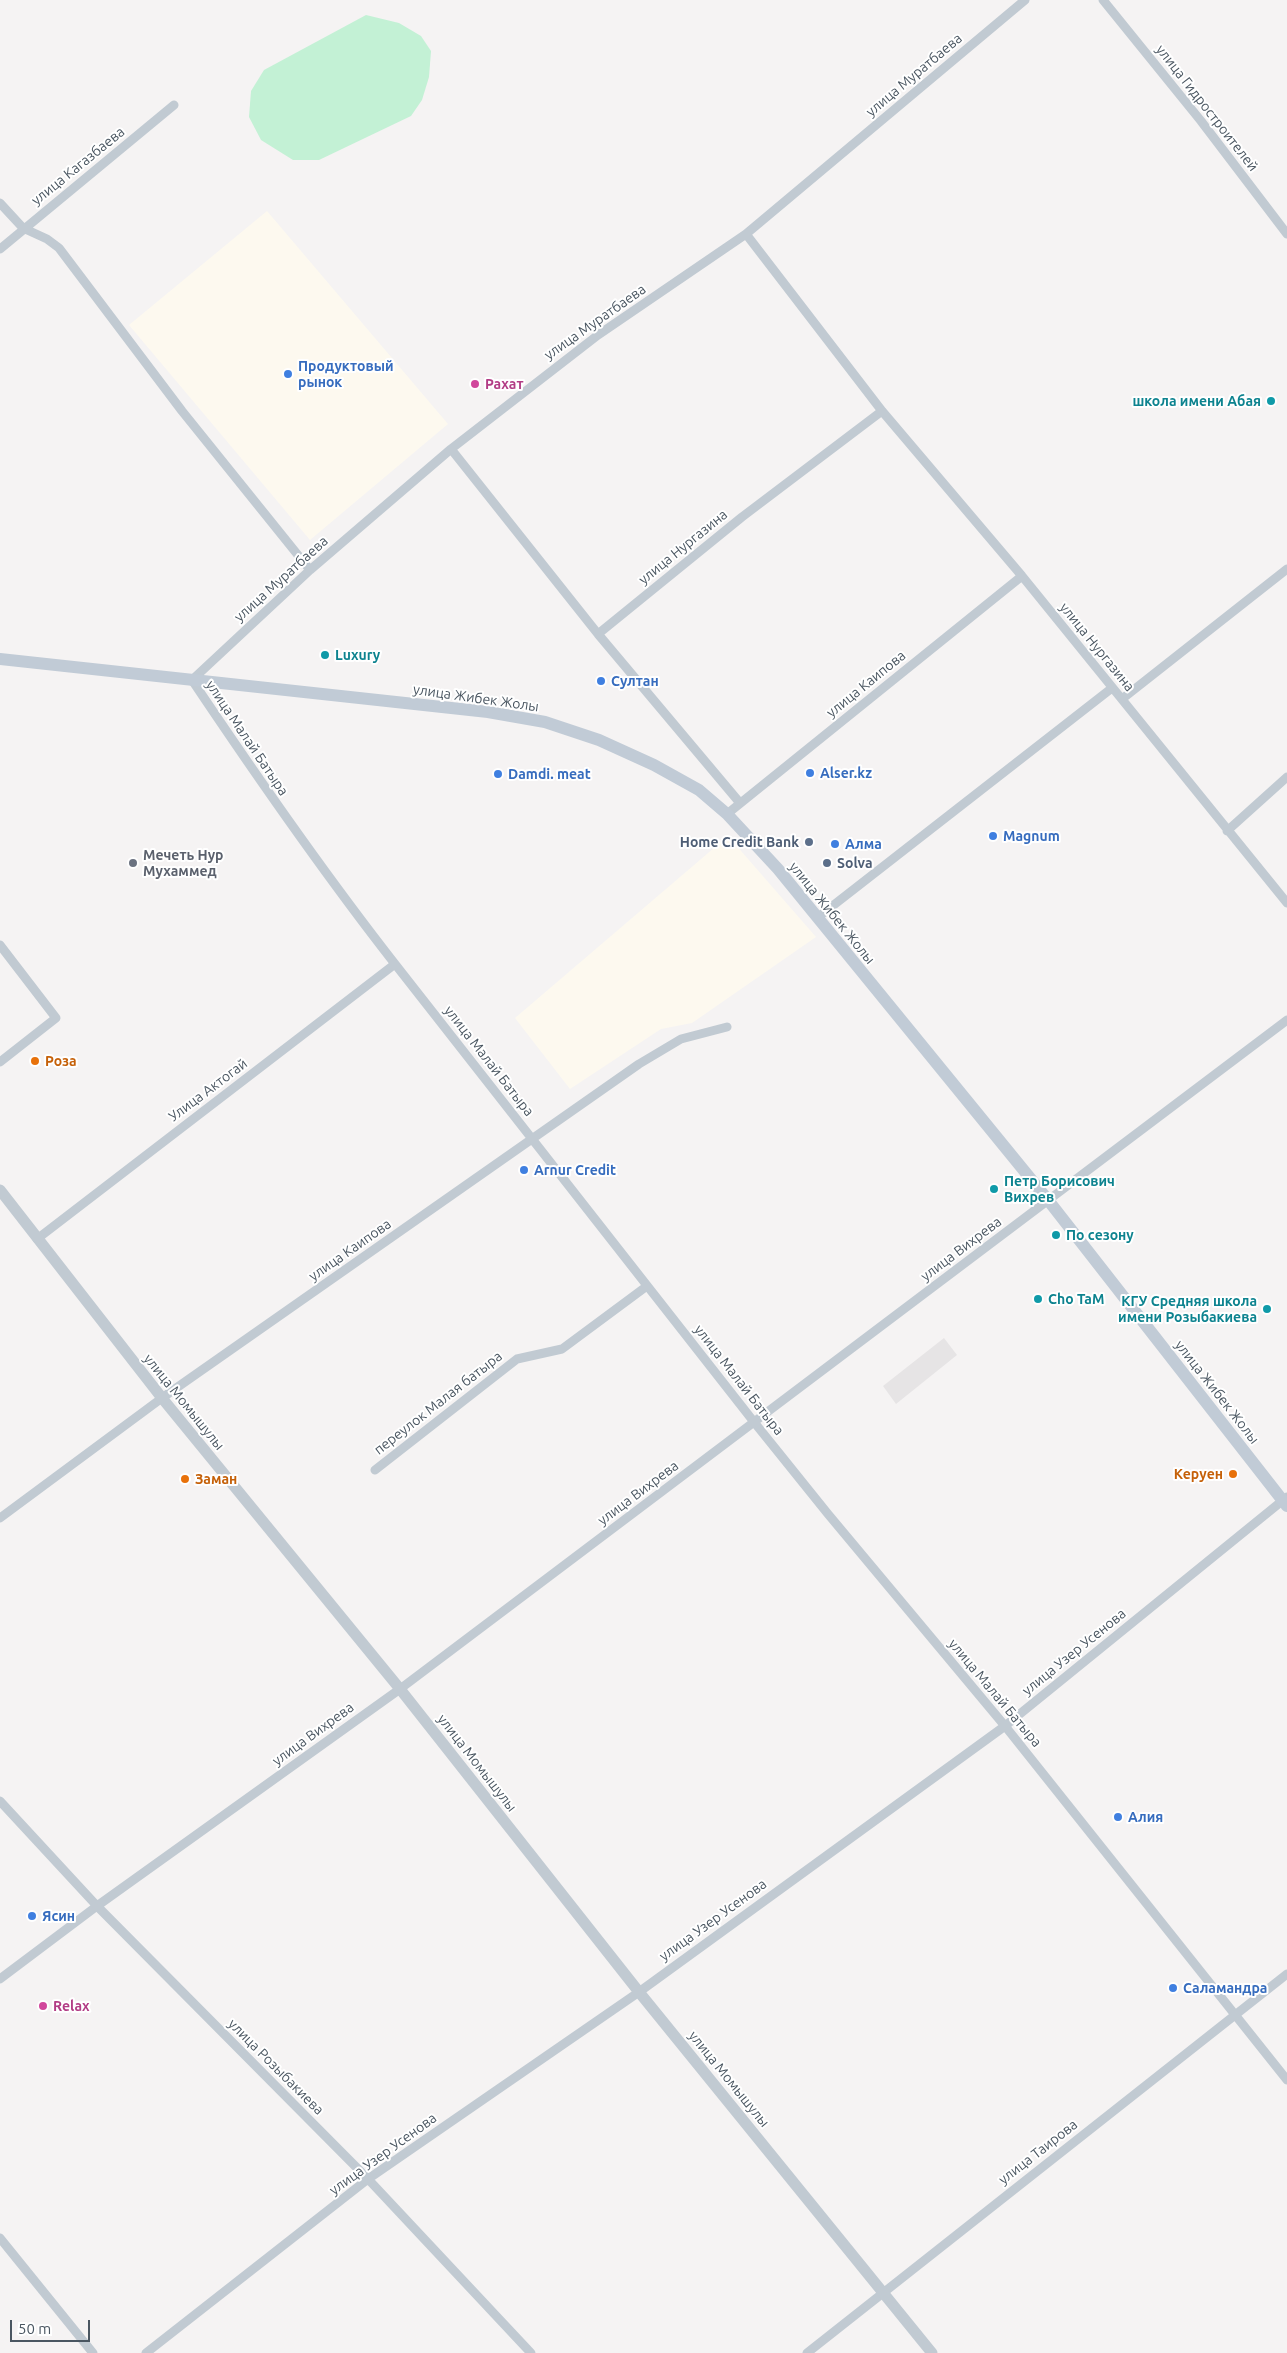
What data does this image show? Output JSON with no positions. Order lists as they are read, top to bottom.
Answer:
{
  "streets": {
    "main road": ["улица Жибек Жолы"],
    "street": [
      "улица Муратбаева",
      "улица Гидростроителей",
      "улица Кагазбаева",
      "улица Нургазина",
      "улица Каипова",
      "улица Малай Батыра",
      "Улица Актогай",
      "улица Вихрева",
      "улица Момышулы",
      "переулок Малая батыра",
      "улица Узер Усенова",
      "улица Розыбакиева",
      "улица Таирова"
    ]
  },
  "crossings": [
    ["улица Муратбаева", "улица Нургазина"],
    ["улица Муратбаева", "улица Жибек Жолы"],
    ["улица Муратбаева", "улица Малай Батыра"],
    ["улица Нургазина", "улица Каипова"],
    ["улица Каипова", "улица Жибек Жолы"],
    ["улица Каипова", "улица Малай Батыра"],
    ["улица Каипова", "улица Момышулы"],
    ["улица Жибек Жолы", "улица Малай Батыра"],
    ["улица Жибек Жолы", "улица Вихрева"],
    ["улица Жибек Жолы", "улица Узер Усенова"],
    ["улица Малай Батыра", "Улица Актогай"],
    ["улица Малай Батыра", "улица Вихрева"],
    ["улица Малай Батыра", "переулок Малая батыра"],
    ["улица Малай Батыра", "улица Узер Усенова"],
    ["улица Малай Батыра", "улица Таирова"],
    ["Улица Актогай", "улица Момышулы"],
    ["улица Вихрева", "улица Момышулы"],
    ["улица Вихрева", "улица Розыбакиева"],
    ["улица Момышулы", "улица Узер Усенова"],
    ["улица Момышулы", "улица Таирова"],
    ["улица Узер Усенова", "улица Розыбакиева"]
  ],
  "places": [
    "Продуктовый рынок",
    "Рахат",
    "школа имени Абая",
    "Luxury",
    "Султан",
    "Alser.kz",
    "Damdi. meat",
    "Magnum",
    "Home Credit Bank",
    "Алма",
    "Мечеть Нур Мухаммед",
    "Solva",
    "Роза",
    "Arnur Credit",
    "Петр Борисович Вихрев",
    "По сезону",
    "Cho TaM",
    "КГУ Средняя школа имени Розыбакиева",
    "Керуен",
    "Заман",
    "Алия",
    "Ясин",
    "Саламандра",
    "Relax"
  ],
  "scale_bar": "50 m"
}
